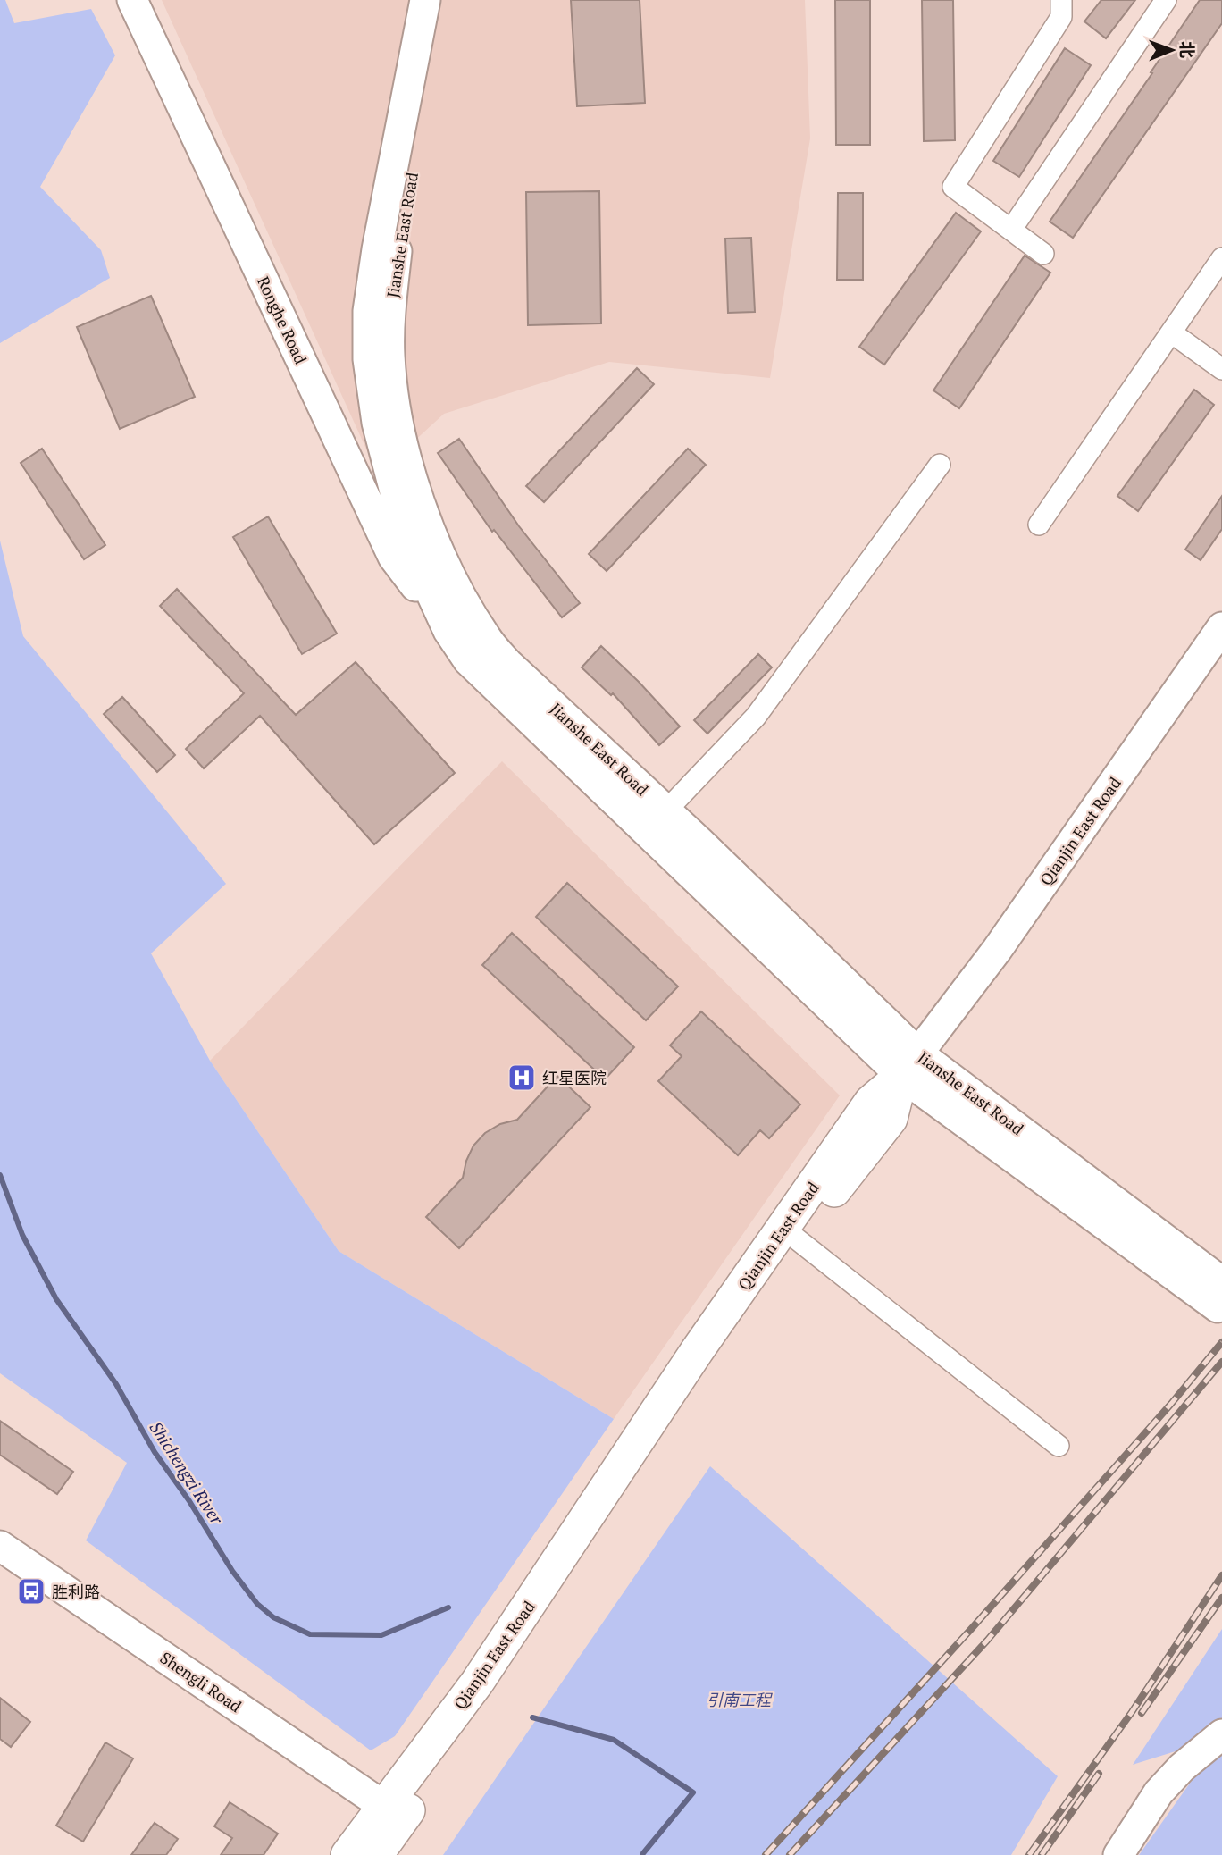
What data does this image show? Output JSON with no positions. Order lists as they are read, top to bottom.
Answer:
{
  "streets": {
    "main road": [
      "Jianshe East Road",
      "Ronghe Road",
      "Qianjin East Road",
      "Shengli Road"
    ]
  },
  "crossings": [
    ["Jianshe East Road", "Ronghe Road"],
    ["Jianshe East Road", "Qianjin East Road"],
    ["Qianjin East Road", "Shengli Road"]
  ],
  "water": ["Shichengzi River"],
  "parks": ["引南工程"],
  "places": {
    "hospital": ["红星医院"],
    "bus stop": ["胜利路"]
  },
  "north": "right"
}
